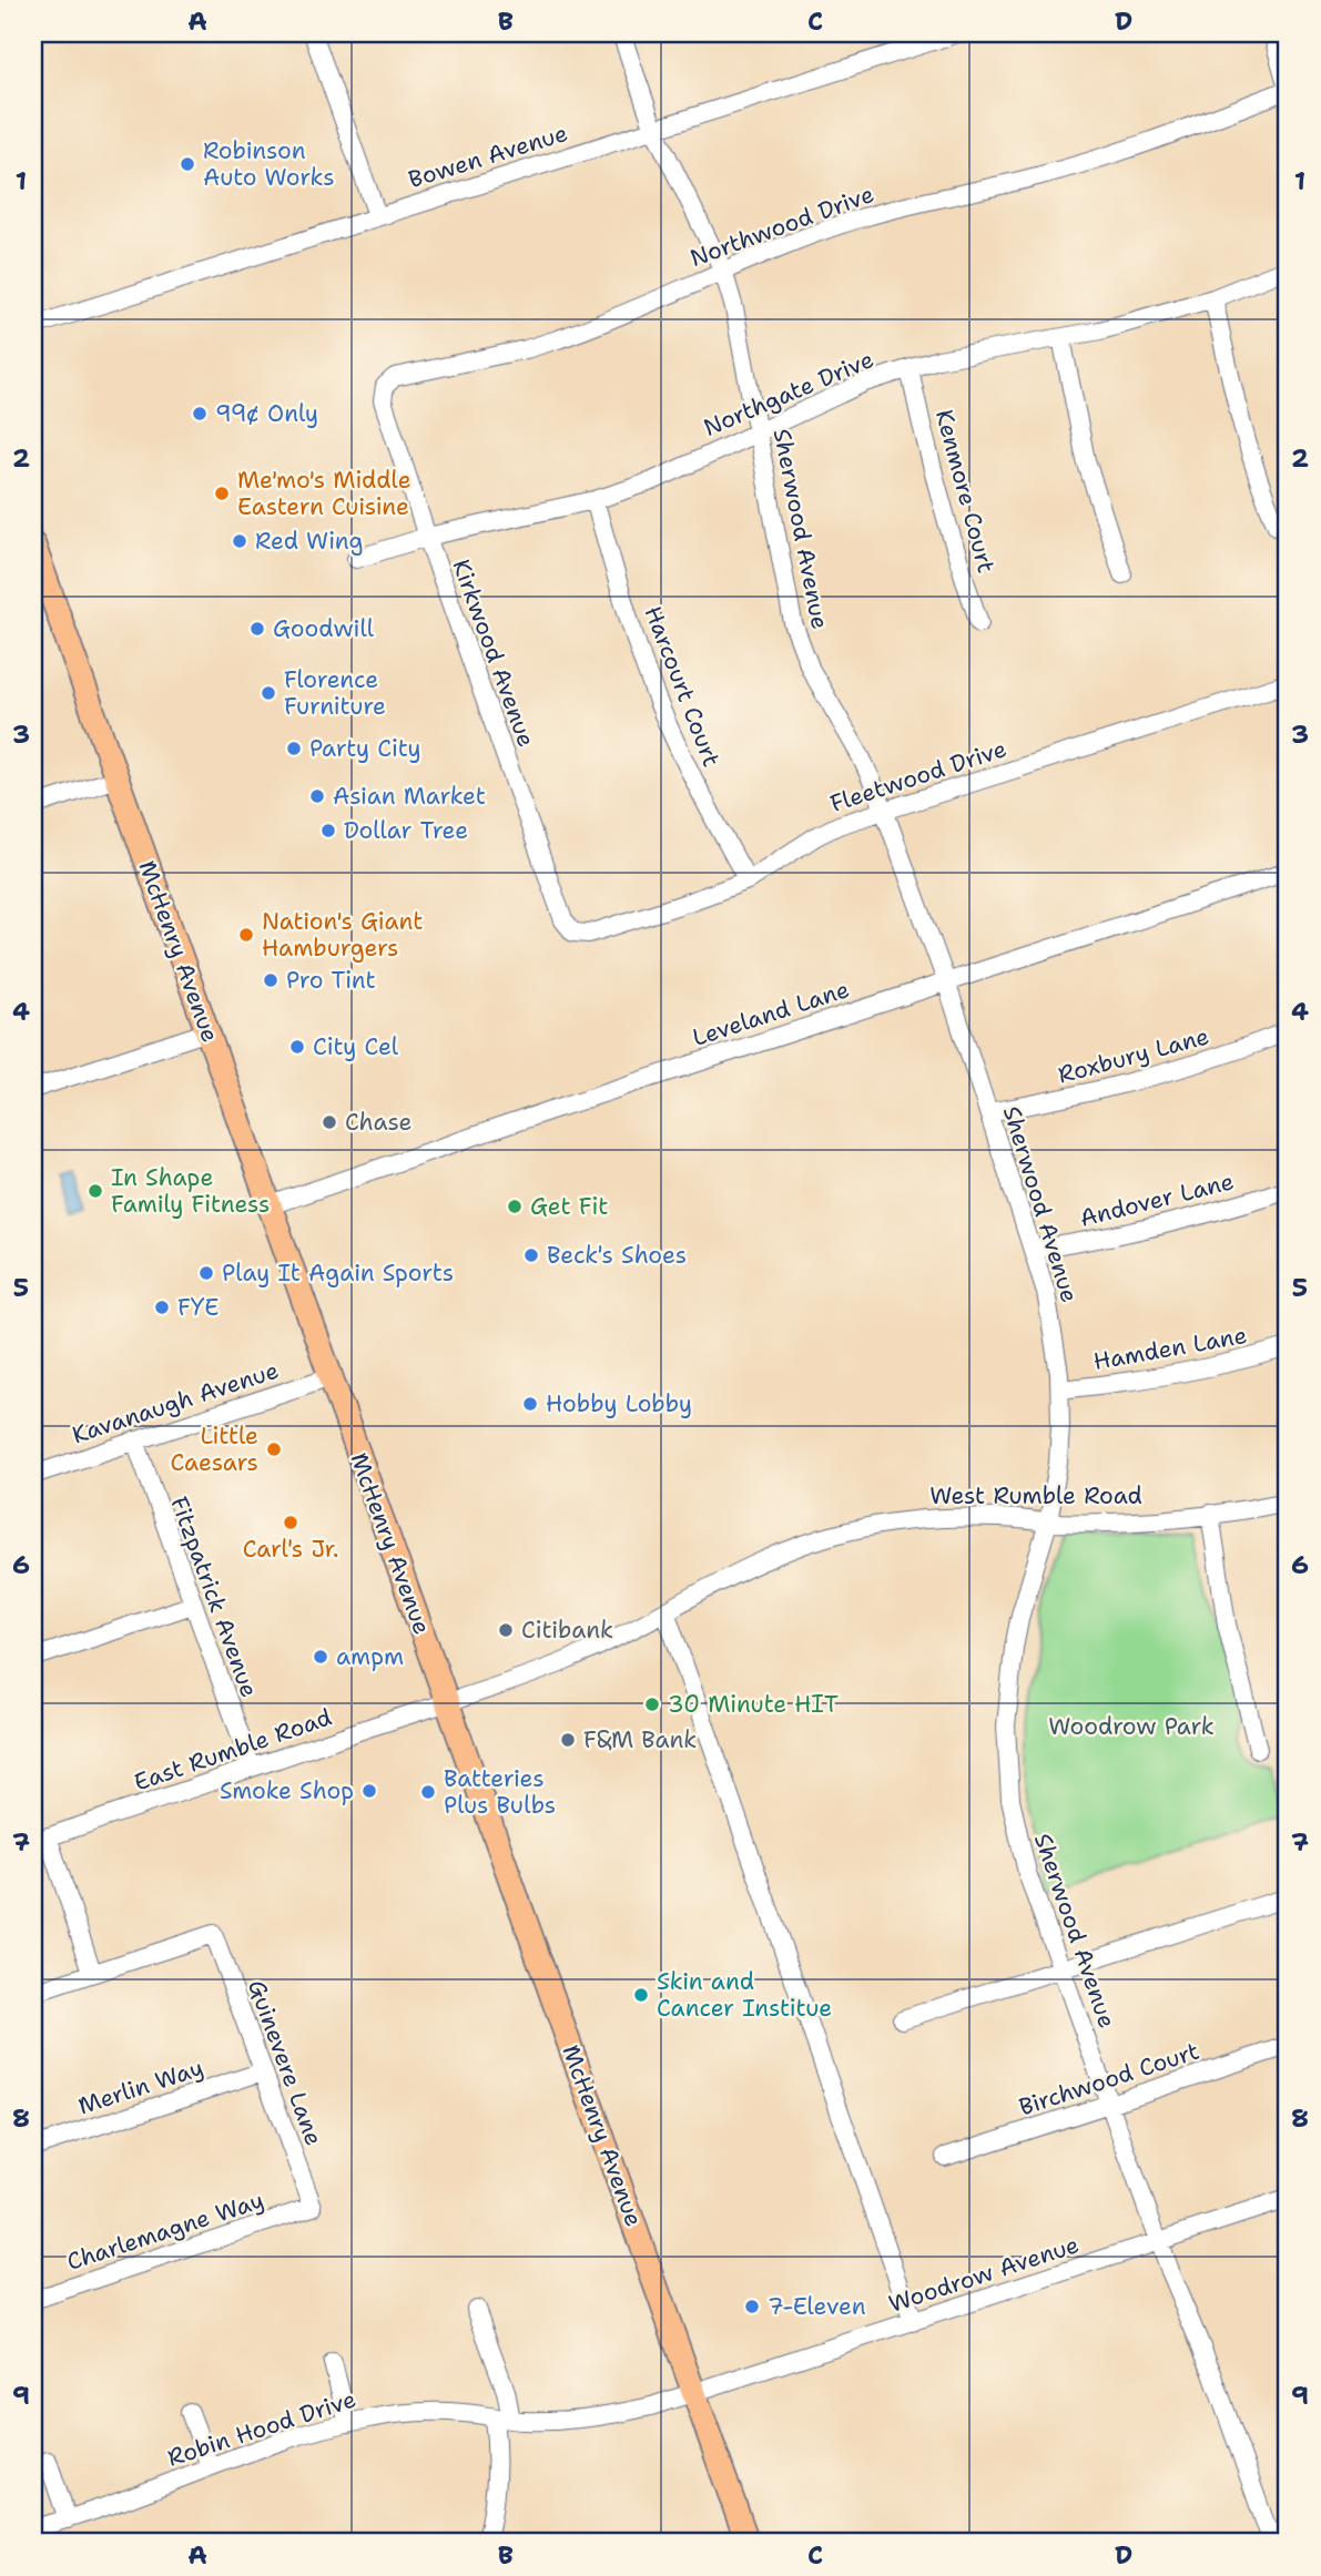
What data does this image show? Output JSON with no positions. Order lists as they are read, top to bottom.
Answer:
{
  "streets": {
    "main road": ["McHenry Avenue"],
    "street": [
      "Bowen Avenue",
      "Northwood Drive",
      "Northgate Drive",
      "Kenmore Court",
      "Sherwood Avenue",
      "Kirkwood Avenue",
      "Harcourt Court",
      "Fleetwood Drive",
      "Leveland Lane",
      "Roxbury Lane",
      "Andover Lane",
      "Hamden Lane",
      "Kavanaugh Avenue",
      "West Rumble Road",
      "Fitzpatrick Avenue",
      "East Rumble Road",
      "Guinevere Lane",
      "Birchwood Court",
      "Merlin Way",
      "Charlemagne Way",
      "Woodrow Avenue",
      "Robin Hood Drive"
    ]
  },
  "crossings": [
    ["Bowen Avenue", "Sherwood Avenue"],
    ["Northwood Drive", "Sherwood Avenue"],
    ["Northwood Drive", "Kirkwood Avenue"],
    ["Northgate Drive", "Kenmore Court"],
    ["Northgate Drive", "Sherwood Avenue"],
    ["Northgate Drive", "Kirkwood Avenue"],
    ["Northgate Drive", "Harcourt Court"],
    ["Sherwood Avenue", "Fleetwood Drive"],
    ["Sherwood Avenue", "Leveland Lane"],
    ["Sherwood Avenue", "Roxbury Lane"],
    ["Sherwood Avenue", "Andover Lane"],
    ["Sherwood Avenue", "Hamden Lane"],
    ["Sherwood Avenue", "West Rumble Road"],
    ["Sherwood Avenue", "Birchwood Court"],
    ["Sherwood Avenue", "Woodrow Avenue"],
    ["Kirkwood Avenue", "Fleetwood Drive"],
    ["Harcourt Court", "Fleetwood Drive"],
    ["McHenry Avenue", "Leveland Lane"],
    ["McHenry Avenue", "Kavanaugh Avenue"],
    ["McHenry Avenue", "West Rumble Road"],
    ["McHenry Avenue", "East Rumble Road"],
    ["McHenry Avenue", "Woodrow Avenue"],
    ["McHenry Avenue", "Robin Hood Drive"],
    ["Kavanaugh Avenue", "Fitzpatrick Avenue"],
    ["West Rumble Road", "East Rumble Road"],
    ["Fitzpatrick Avenue", "East Rumble Road"],
    ["Guinevere Lane", "Merlin Way"],
    ["Guinevere Lane", "Charlemagne Way"],
    ["Woodrow Avenue", "Robin Hood Drive"]
  ],
  "parks": ["Woodrow Park"],
  "places": [
    "Robinson Auto Works",
    "99¢ Only",
    "Me'mo's Middle Eastern Cuisine",
    "Red Wing",
    "Goodwill",
    "Florence Furniture",
    "Party City",
    "Asian Market",
    "Dollar Tree",
    "Nation's Giant Hamburgers",
    "Pro Tint",
    "City Cel",
    "Chase",
    "In Shape Family Fitness",
    "Get Fit",
    "Beck's Shoes",
    "Play It Again Sports",
    "FYE",
    "Hobby Lobby",
    "Little Caesars",
    "Carl's Jr.",
    "Citibank",
    "ampm",
    "30 Minute HIT",
    "F&M Bank",
    "Smoke Shop",
    "Batteries Plus Bulbs",
    "Skin and Cancer Institue",
    "7-Eleven"
  ],
  "grid": {
    "columns": [
      "A",
      "B",
      "C",
      "D"
    ],
    "rows": [
      "1",
      "2",
      "3",
      "4",
      "5",
      "6",
      "7",
      "8",
      "9"
    ]
  }
}
